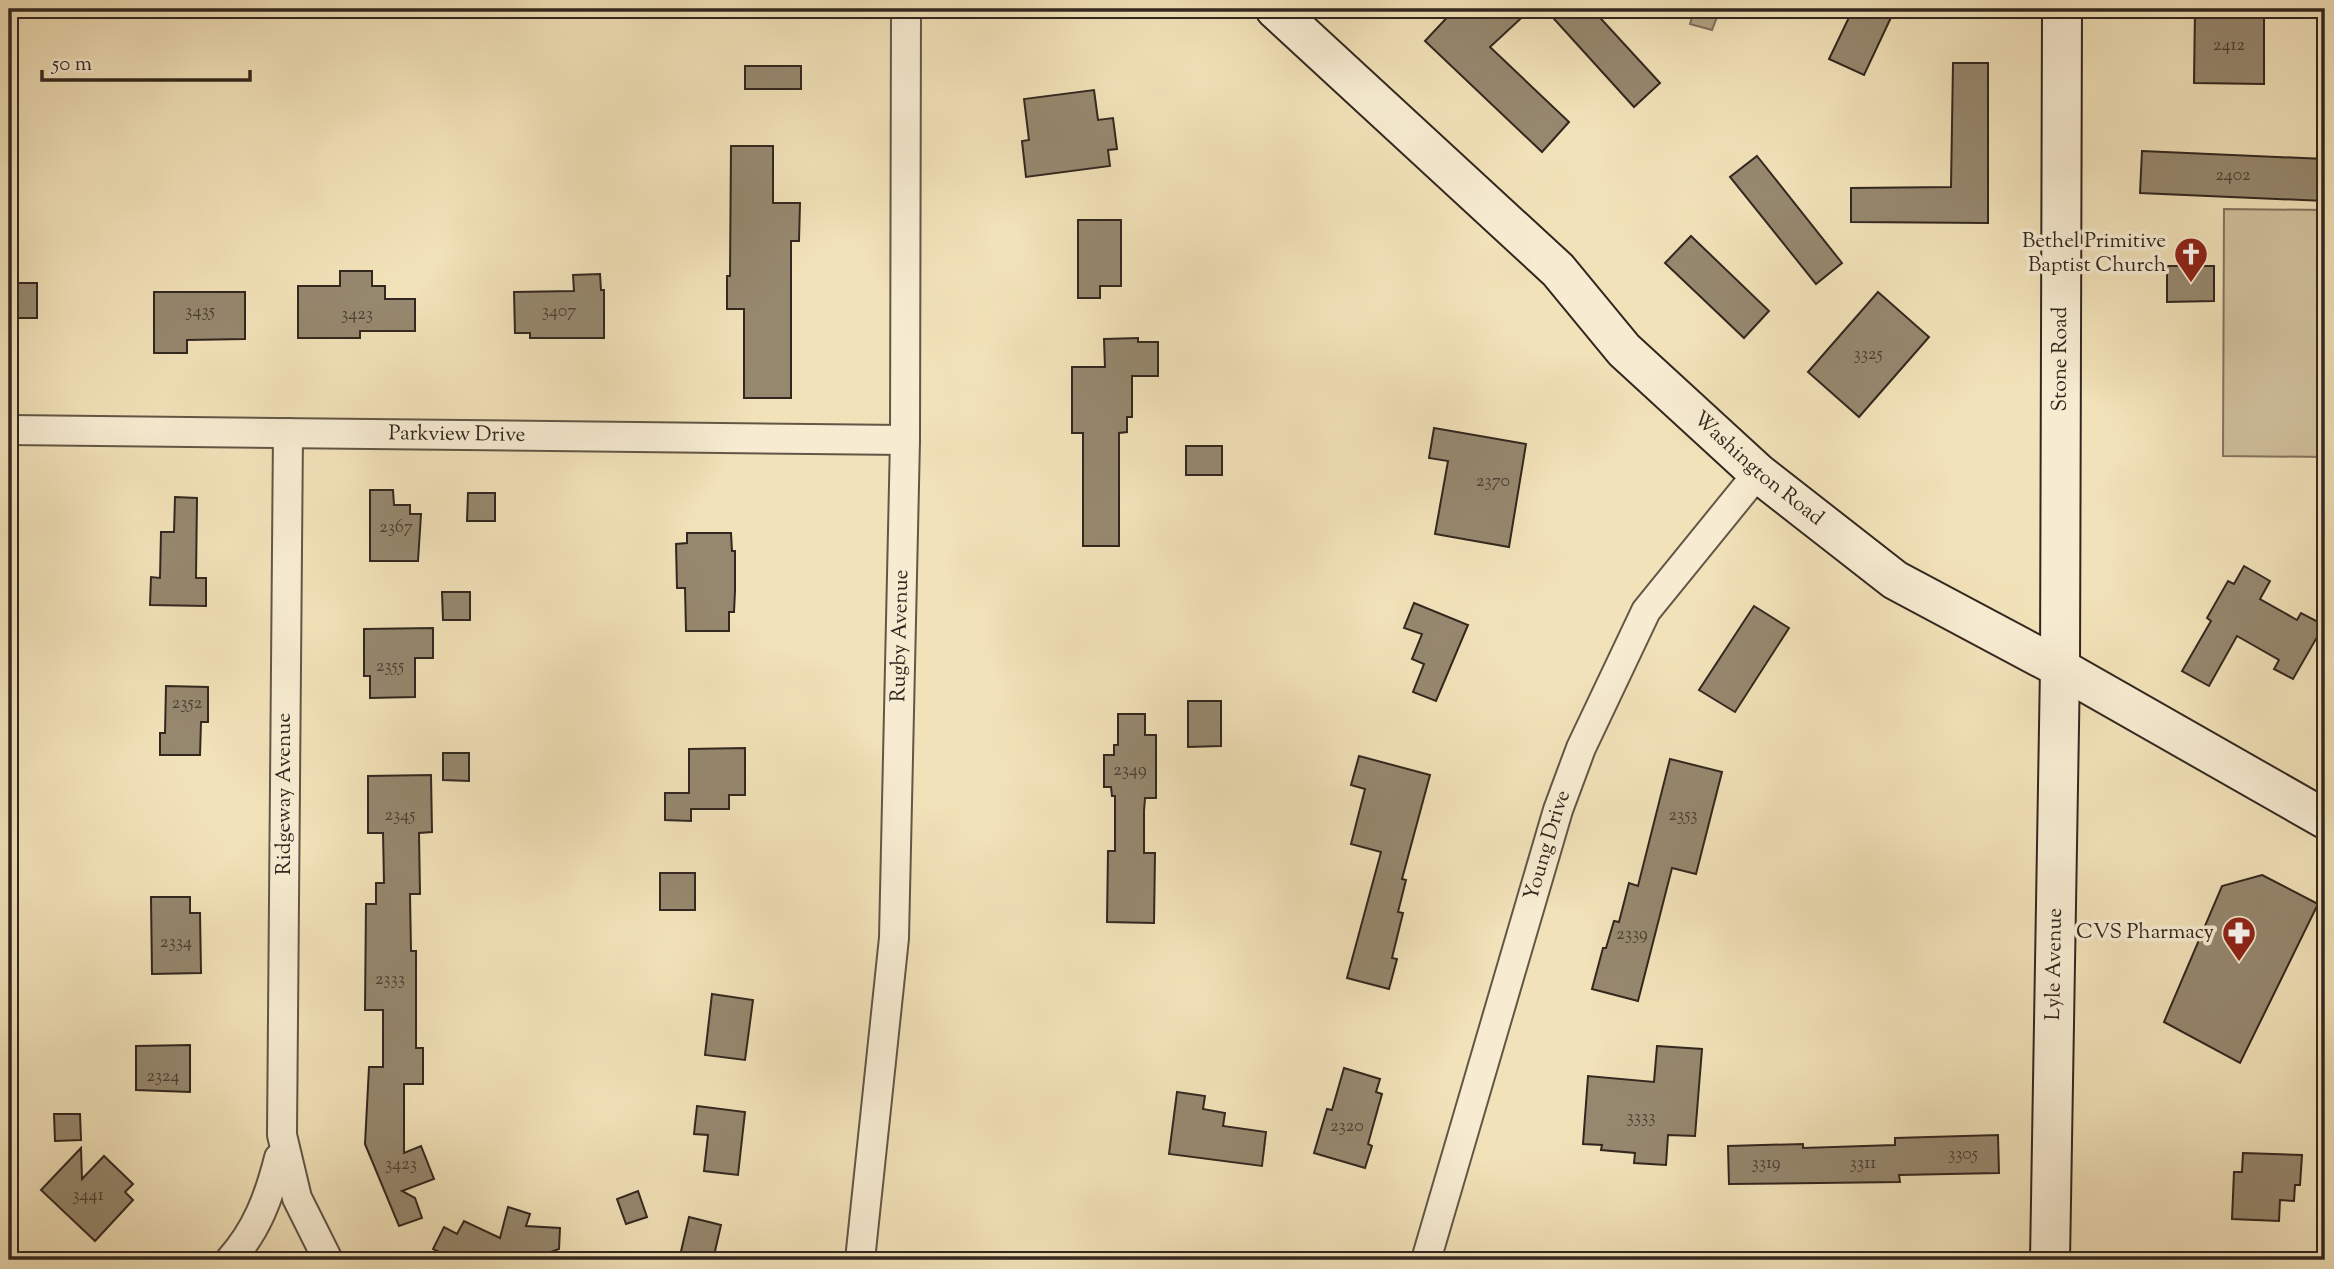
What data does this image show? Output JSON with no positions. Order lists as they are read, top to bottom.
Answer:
{
  "streets": {
    "street": [
      "Stone Road",
      "Parkview Drive",
      "Washington Road",
      "Rugby Avenue",
      "Ridgeway Avenue",
      "Young Drive",
      "Lyle Avenue"
    ]
  },
  "crossings": [
    ["Stone Road", "Washington Road"],
    ["Stone Road", "Lyle Avenue"],
    ["Parkview Drive", "Rugby Avenue"],
    ["Parkview Drive", "Ridgeway Avenue"],
    ["Washington Road", "Young Drive"],
    ["Washington Road", "Lyle Avenue"]
  ],
  "places": {
    "church": ["Bethel Primitive Baptist Church"],
    "pharmacy": ["CVS Pharmacy"]
  },
  "house_numbers": [
    "2412",
    "2402",
    "3435",
    "3407",
    "3423",
    "3325",
    "2370",
    "2367",
    "2355",
    "2352",
    "2349",
    "2345",
    "2353",
    "2339",
    "2334",
    "2333",
    "2324",
    "3333",
    "2320",
    "3305",
    "3319",
    "3311",
    "3423",
    "3441"
  ],
  "scale_bar": "50 m"
}
